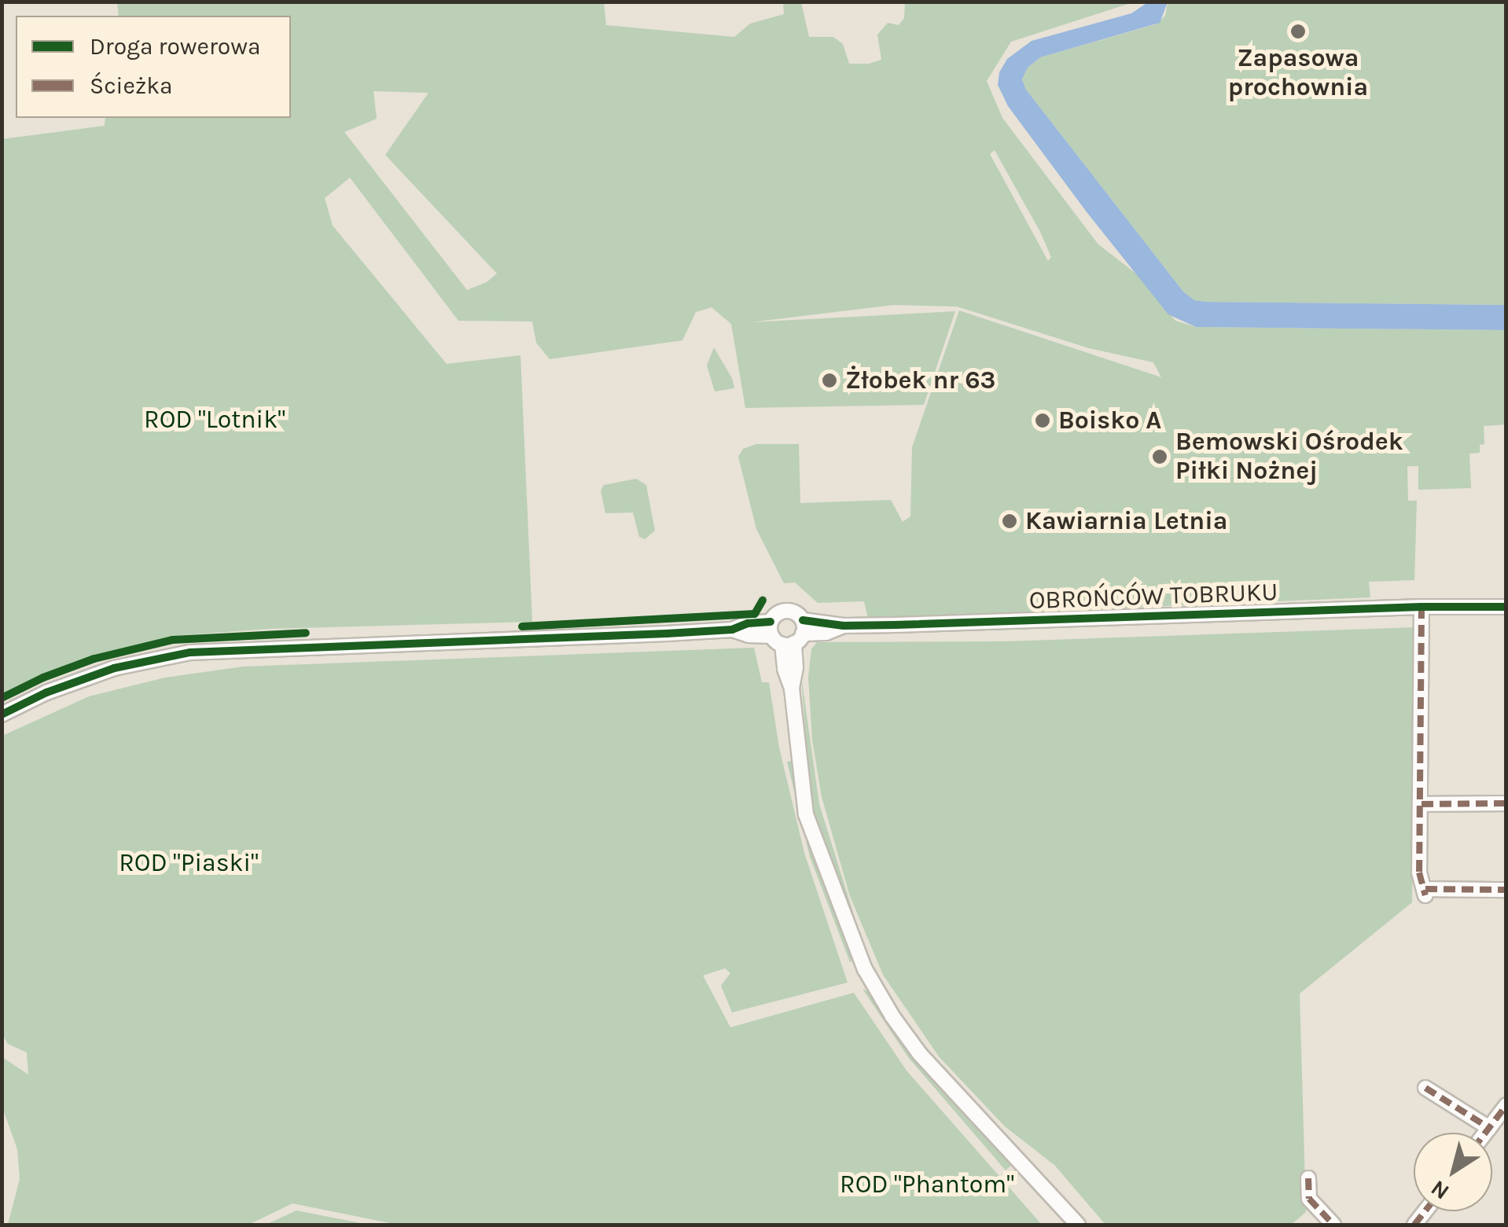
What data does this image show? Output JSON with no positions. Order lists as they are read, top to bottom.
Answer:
{
  "streets": {
    "street": ["OBROŃCÓW TOBRUKU"]
  },
  "parks": ["ROD \"Lotnik\"", "ROD \"Piaski\"", "ROD \"Phantom\""],
  "places": [
    "Zapasowa prochownia",
    "Żłobek nr 63",
    "Boisko A",
    "Bemowski Ośrodek Piłki Nożnej",
    "Kawiarnia Letnia"
  ],
  "legend": ["Droga rowerowa", "Ścieżka"],
  "north": "bottom left"
}
